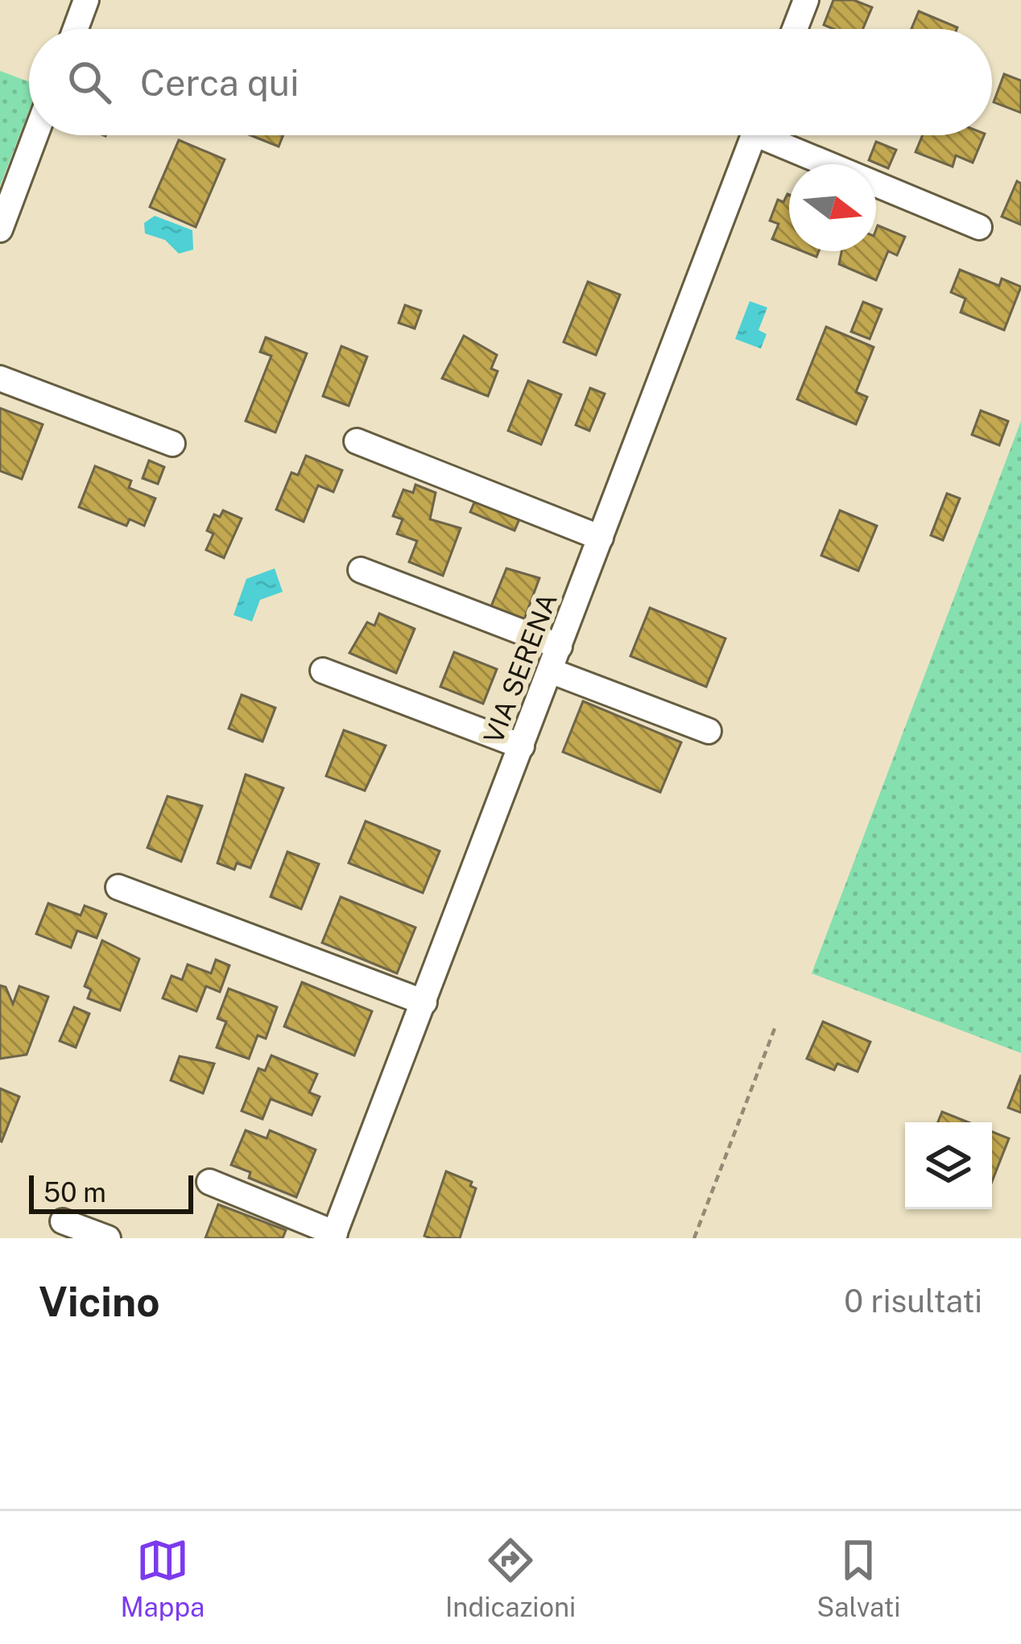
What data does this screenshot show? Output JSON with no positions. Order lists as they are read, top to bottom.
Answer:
{
  "streets": {
    "street": ["VIA SERENA"]
  },
  "scale_bar": "50 m",
  "north": "right",
  "page": {
    "search": "Cerca qui",
    "scale": "50 m",
    "heading": ["Vicino", "0 risultati"],
    "nav": ["Mappa", "Indicazioni", "Salvati"]
  }
}
